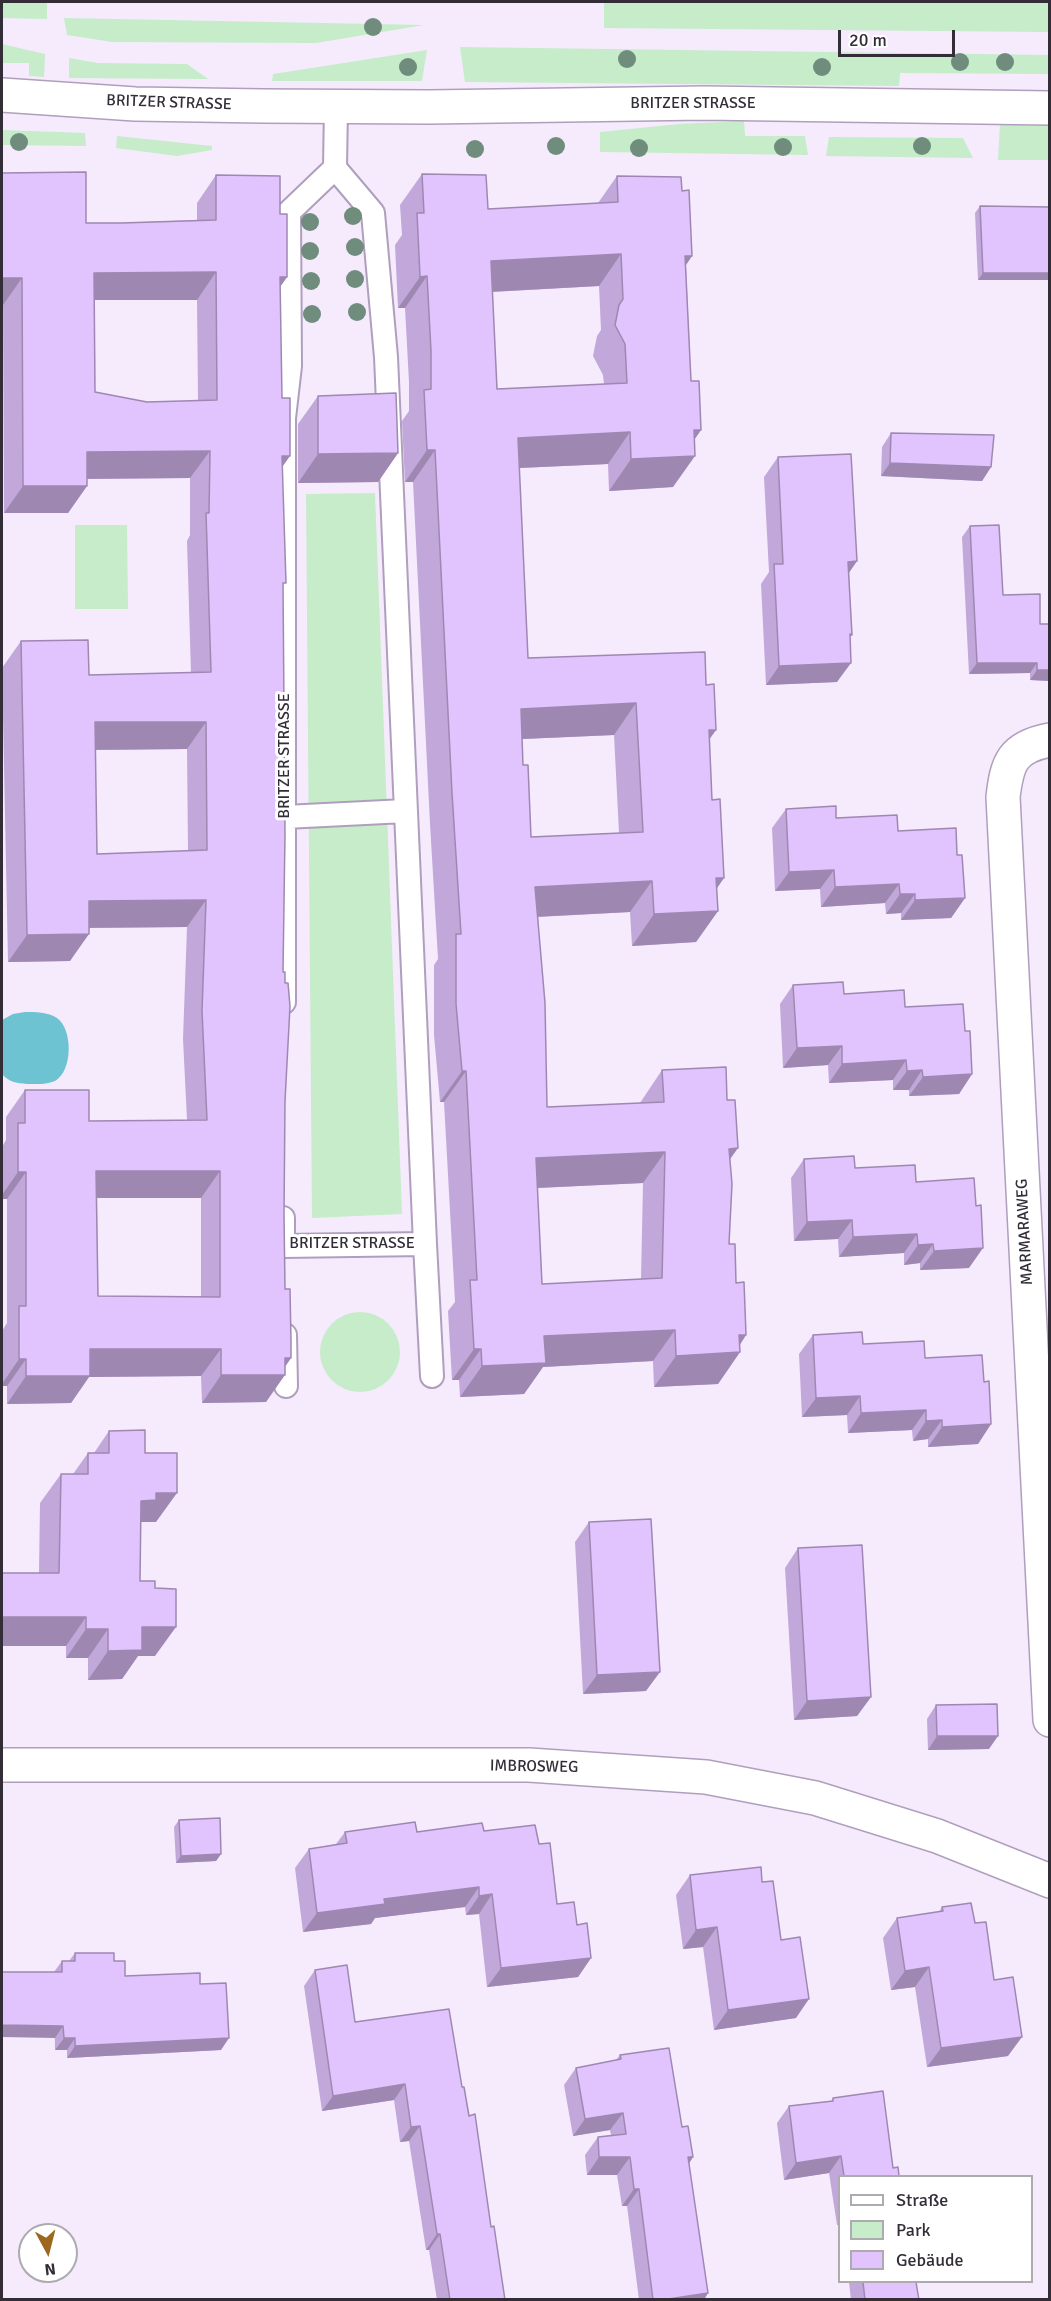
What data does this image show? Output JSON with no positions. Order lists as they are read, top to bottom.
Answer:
{
  "streets": {
    "street": ["BRITZER STRASSE", "MARMARAWEG", "IMBROSWEG"]
  },
  "legend": ["Straße", "Park", "Gebäude"],
  "scale_bar": "20 m",
  "north": "bottom"
}
